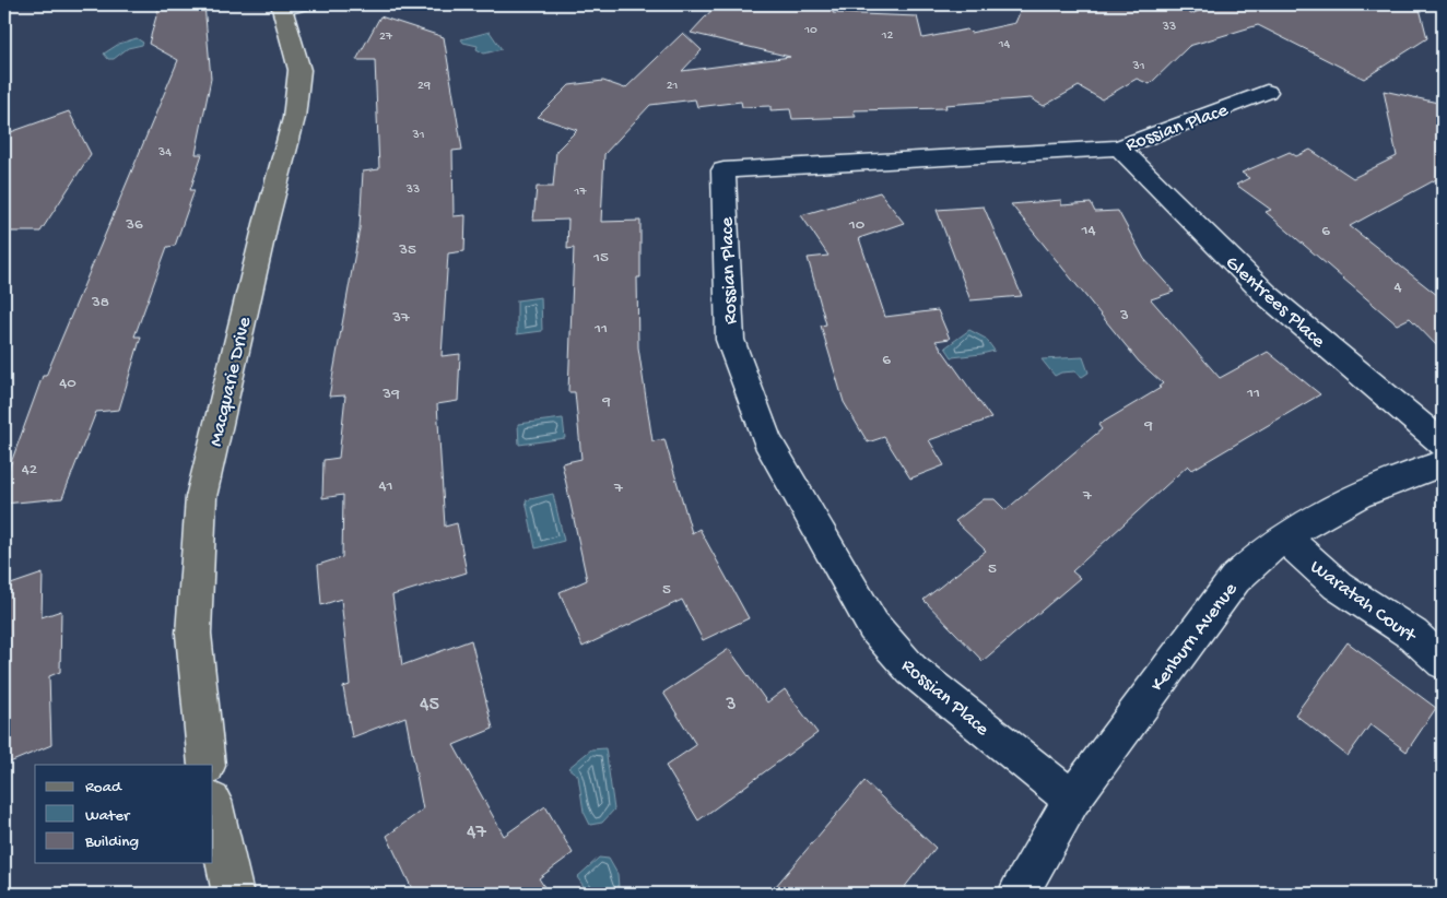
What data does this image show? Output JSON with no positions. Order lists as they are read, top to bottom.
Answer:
{
  "streets": {
    "main road": ["Macquarie Drive"],
    "street": [
      "Rossian Place",
      "Glentrees Place",
      "Waratah Court",
      "Kenburn Avenue"
    ]
  },
  "crossings": [
    ["Rossian Place", "Glentrees Place"],
    ["Rossian Place", "Kenburn Avenue"],
    ["Waratah Court", "Kenburn Avenue"]
  ],
  "house_numbers": [
    "33",
    "10",
    "12",
    "27",
    "14",
    "31",
    "29",
    "21",
    "31",
    "34",
    "33",
    "17",
    "36",
    "10",
    "14",
    "6",
    "35",
    "15",
    "4",
    "38",
    "3",
    "37",
    "11",
    "6",
    "40",
    "11",
    "39",
    "9",
    "9",
    "42",
    "41",
    "7",
    "7",
    "5",
    "5",
    "45",
    "3",
    "47"
  ],
  "legend": ["Road", "Water", "Building"]
}
